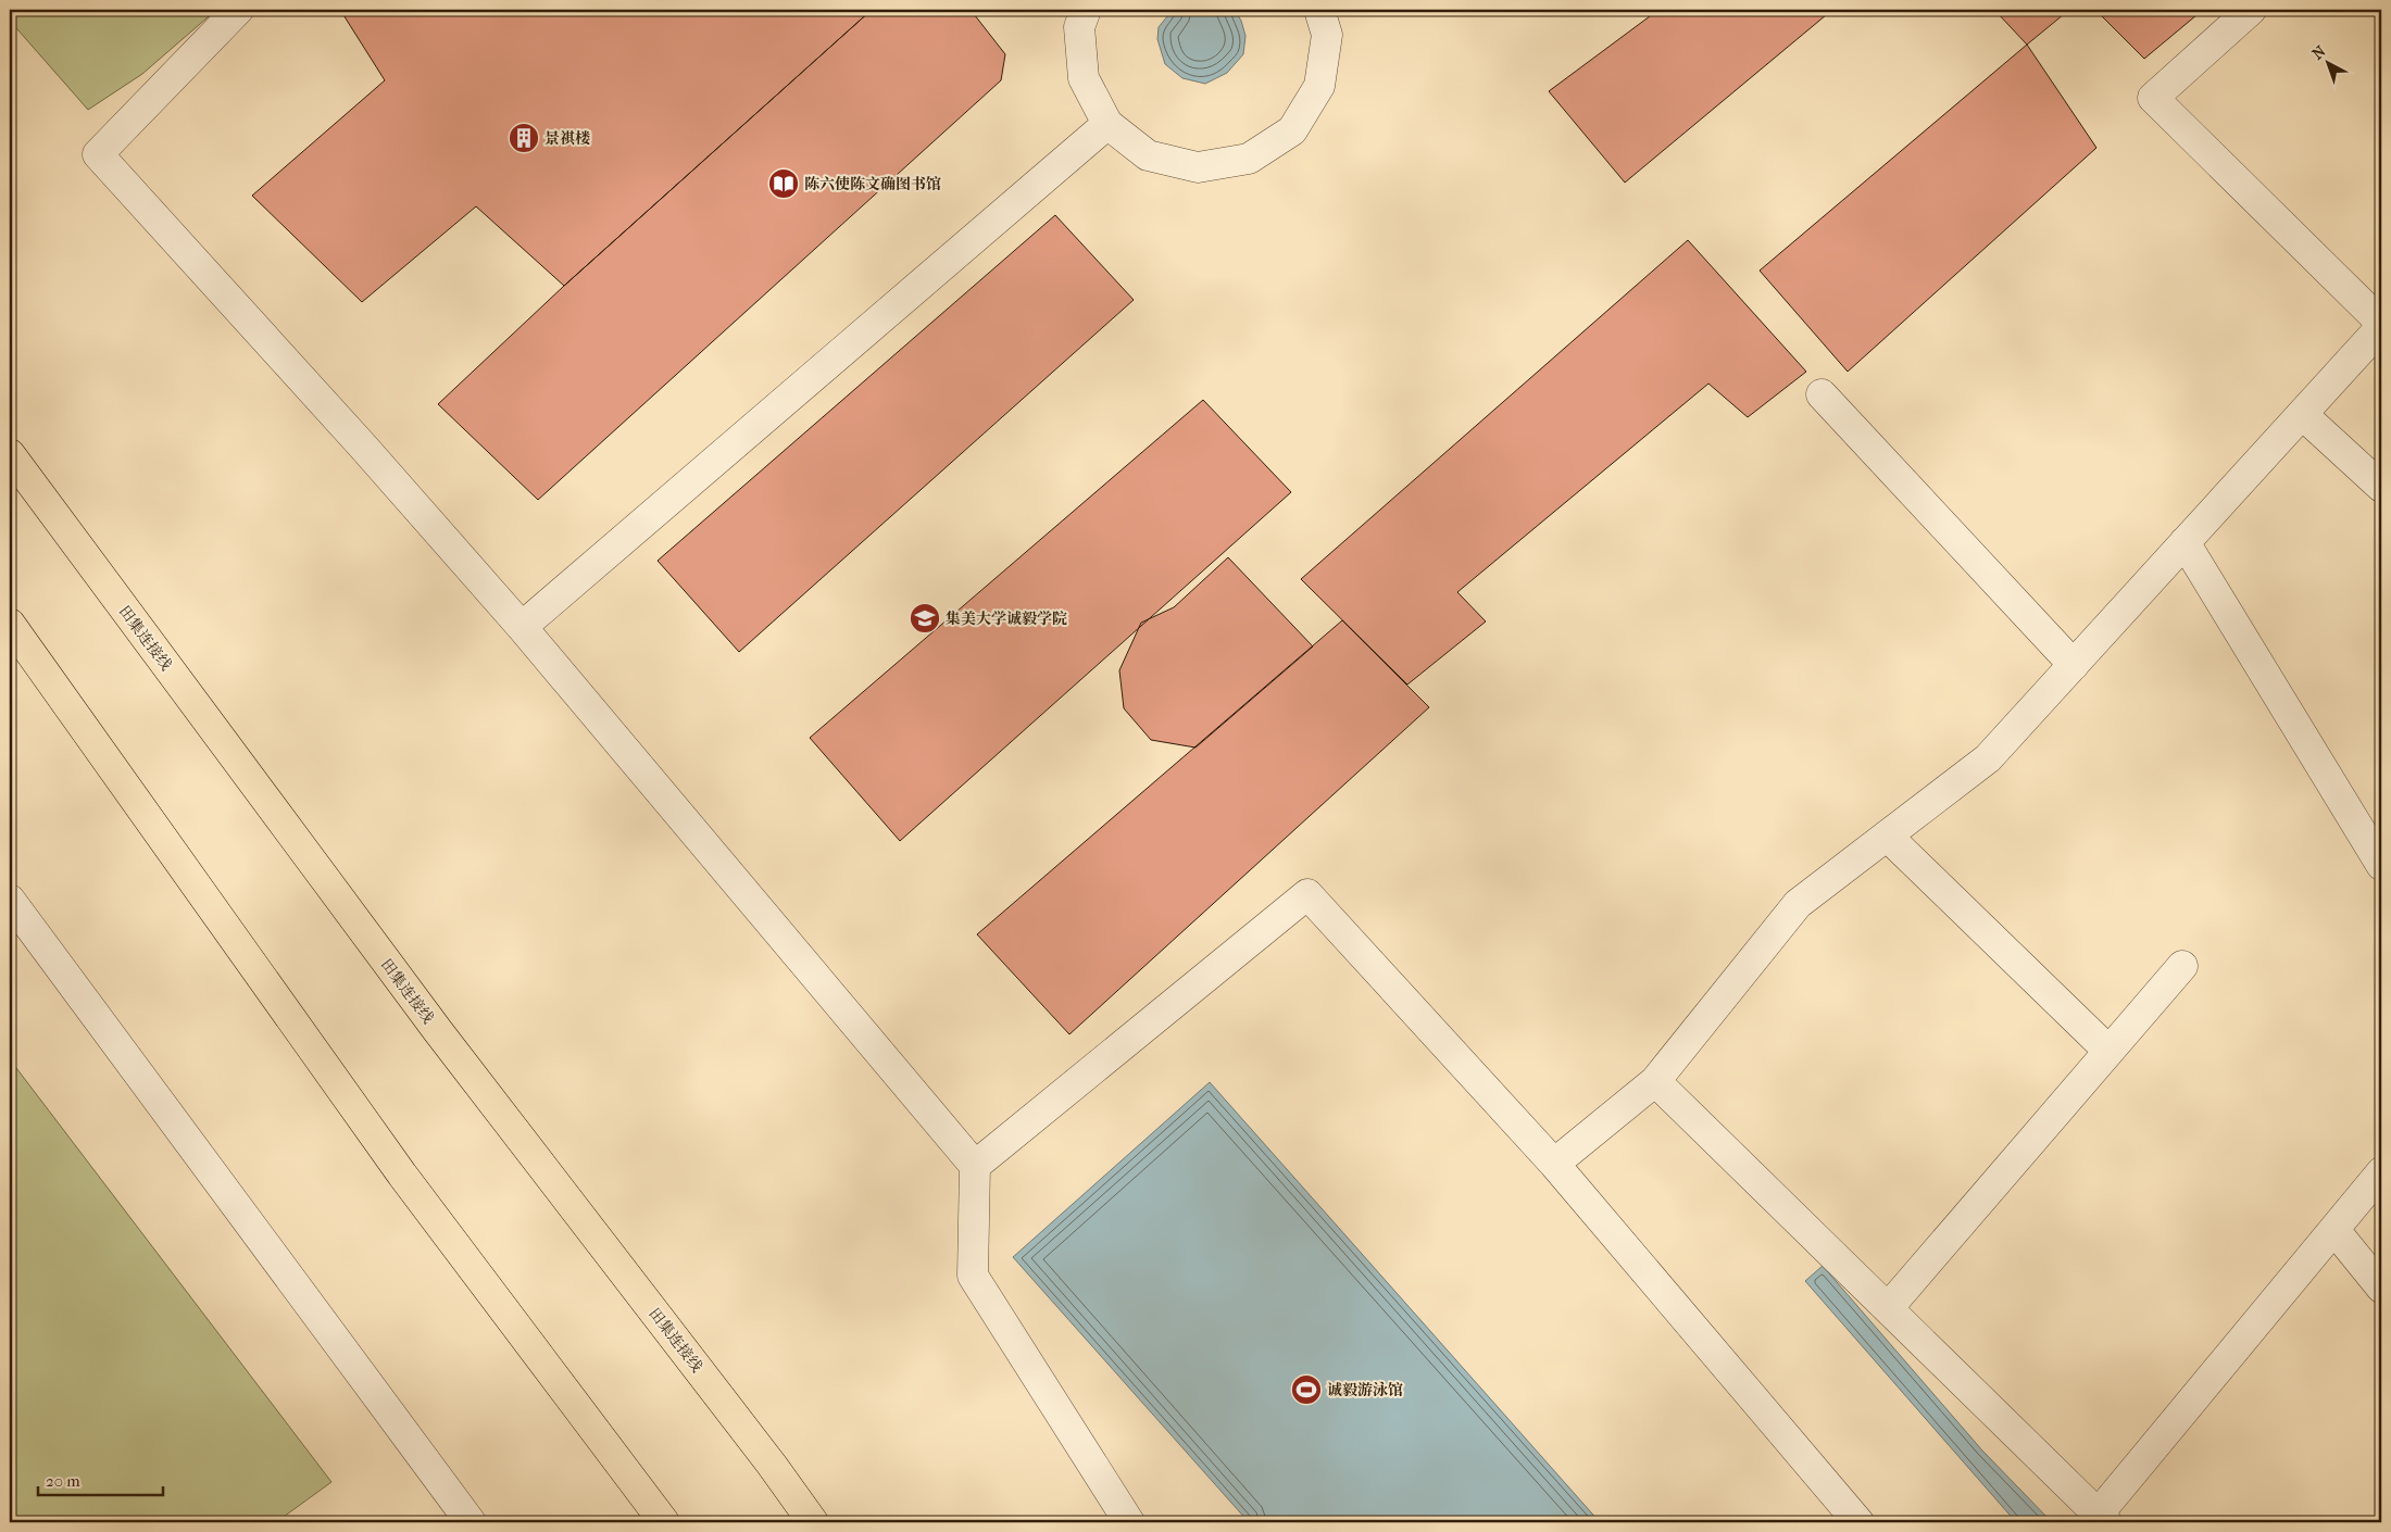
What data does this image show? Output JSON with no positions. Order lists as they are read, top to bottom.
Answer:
{
  "streets": {
    "highway": ["田集连接线"]
  },
  "places": {
    "building": ["景祺楼"],
    "library": ["陈六使陈文确图书馆"],
    "school or university": ["集美大学诚毅学院"],
    "sports": ["诚毅游泳馆"]
  },
  "scale_bar": "20 m",
  "north": "top left"
}
